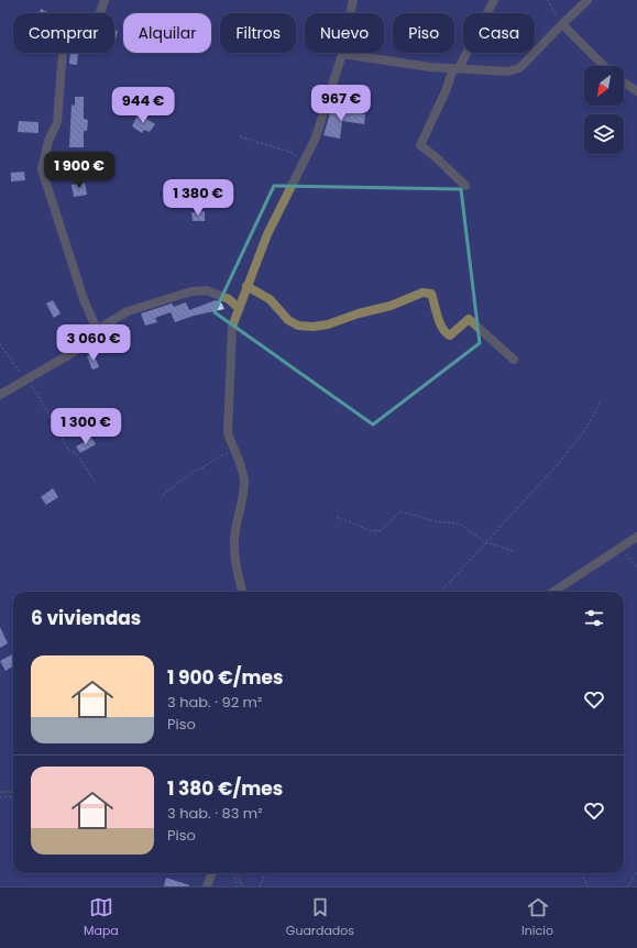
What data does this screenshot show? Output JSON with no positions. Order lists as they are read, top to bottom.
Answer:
{
  "north": "bottom left",
  "page": {
    "chip": [
      "Comprar",
      "Alquilar",
      "Filtros",
      "Nuevo",
      "Piso",
      "Casa"
    ],
    "price": [
      "967 €",
      "944 €",
      "1 900 €",
      "1 380 €",
      "3 060 €",
      "1 300 €"
    ],
    "heading": "6 viviendas",
    "list": [
      {
        "name": "1 900 €/mes",
        "note": "3 hab. · 92 m² · Piso"
      },
      {
        "name": "1 380 €/mes",
        "note": "3 hab. · 83 m² · Piso"
      }
    ],
    "tabs": ["Mapa", "Guardados", "Inicio"]
  }
}
